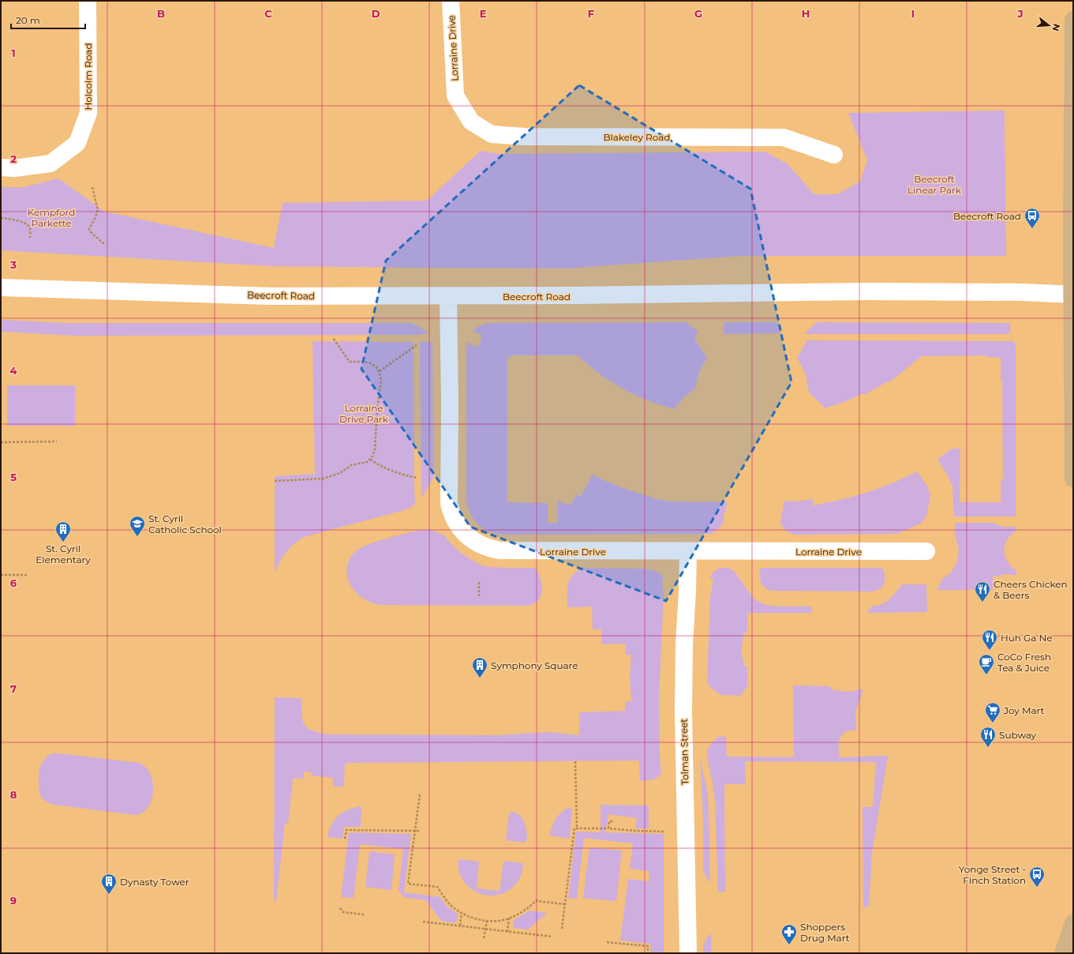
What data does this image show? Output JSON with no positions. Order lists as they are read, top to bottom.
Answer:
{
  "streets": {
    "street": [
      "Lorraine Drive",
      "Holcolm Road",
      "Blakeley Road",
      "Beecroft Road",
      "Tolman Street"
    ]
  },
  "crossings": [
    ["Lorraine Drive", "Blakeley Road"],
    ["Lorraine Drive", "Beecroft Road"],
    ["Lorraine Drive", "Tolman Street"]
  ],
  "parks": ["Beecroft Linear Park", "Kempford Parkette", "Lorraine Drive Park"],
  "places": {
    "bus stop": ["Beecroft Road", "Yonge Street - Finch Station"],
    "school or university": ["St. Cyril Catholic School"],
    "building": ["St. Cyril Elementary", "Symphony Square", "Dynasty Tower"],
    "restaurant": ["Cheers Chicken & Beers", "Huh Ga Ne", "Subway"],
    "cafe": ["CoCo Fresh Tea & Juice"],
    "supermarket": ["Joy Mart"],
    "pharmacy": ["Shoppers Drug Mart"]
  },
  "scale_bar": "20 m",
  "north": "right",
  "grid": {
    "columns": [
      "B",
      "C",
      "D",
      "E",
      "F",
      "G",
      "H",
      "I",
      "J"
    ],
    "rows": [
      "1",
      "2",
      "3",
      "4",
      "5",
      "6",
      "7",
      "8",
      "9"
    ]
  }
}
